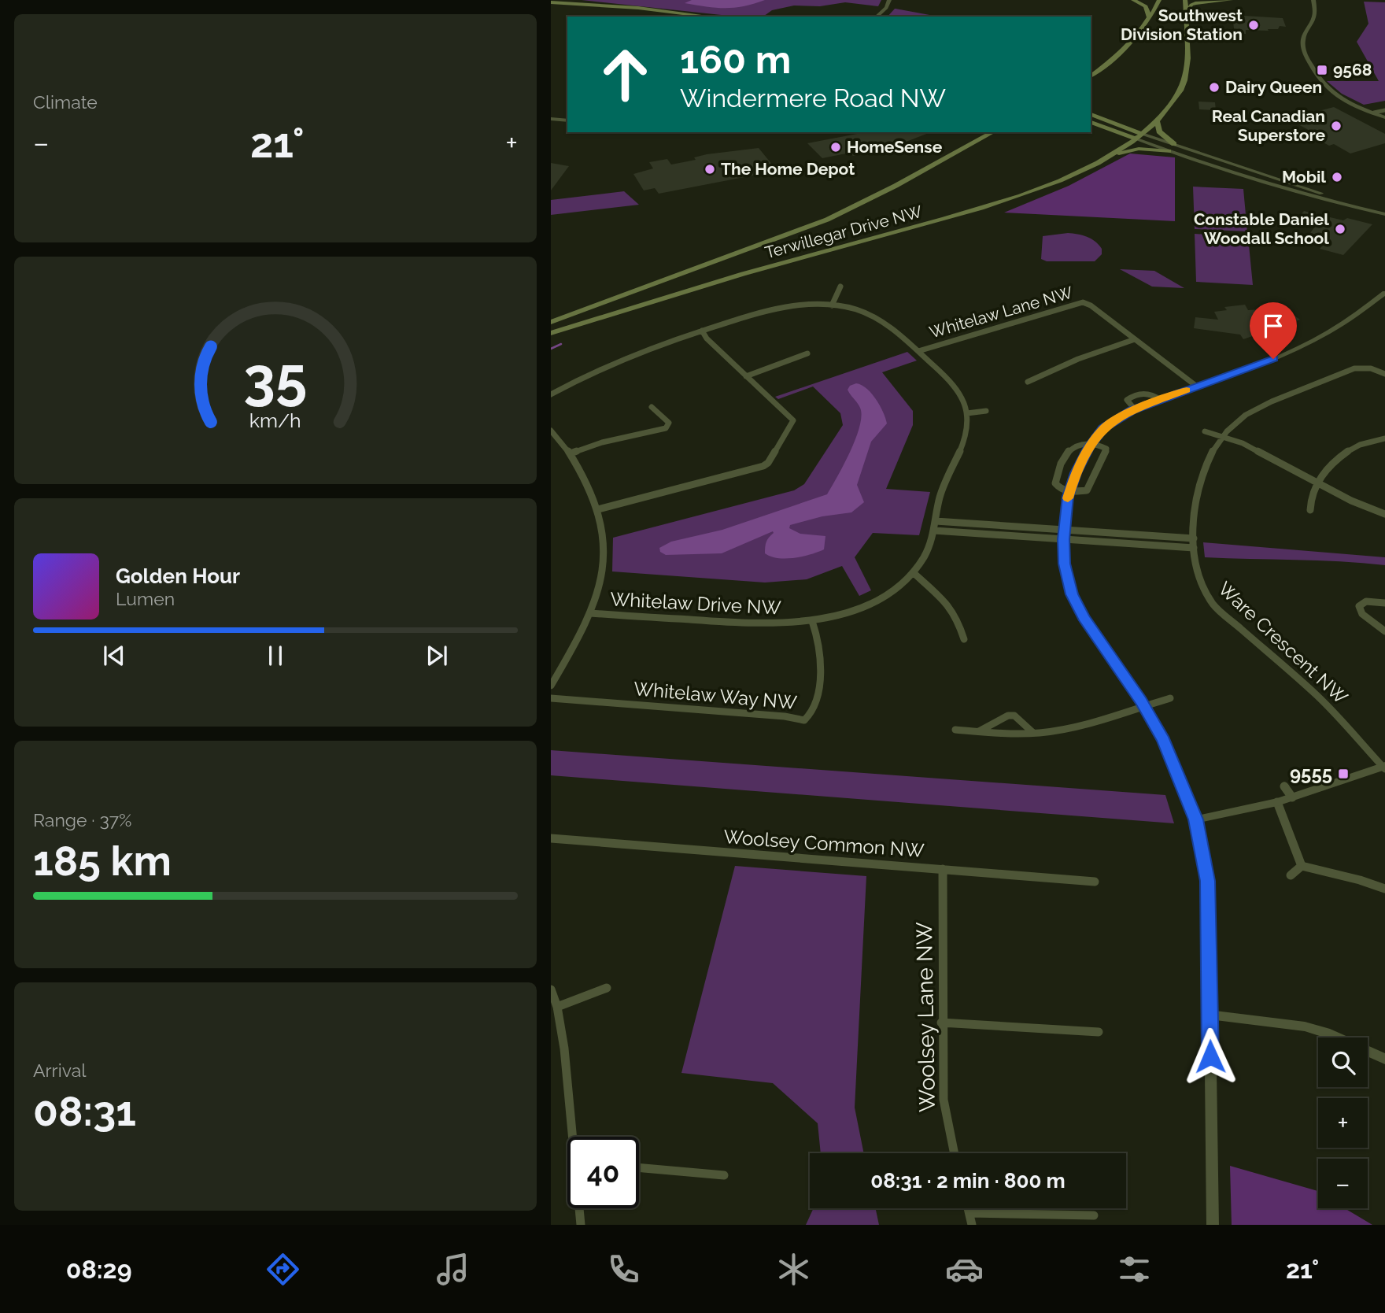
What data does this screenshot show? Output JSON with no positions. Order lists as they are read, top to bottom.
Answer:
{
  "streets": {
    "main road": ["Terwillegar Drive NW"],
    "street": [
      "Whitelaw Lane NW",
      "Whitelaw Drive NW",
      "Ware Crescent NW",
      "Whitelaw Way NW",
      "Woolsey Common NW",
      "Woolsey Lane NW"
    ]
  },
  "crossings": [
    ["Whitelaw Drive NW", "Whitelaw Way NW"],
    ["Woolsey Common NW", "Woolsey Lane NW"]
  ],
  "places": {
    "other": [
      "Southwest Division Station",
      "Dairy Queen",
      "Real Canadian Superstore",
      "HomeSense",
      "The Home Depot",
      "Mobil",
      "Constable Daniel Woodall School"
    ],
    "transit": ["9568", "9555"]
  },
  "page": {
    "tile": [
      "Climate",
      ["Range · 37%", "185 km"],
      ["Arrival", "08:31"]
    ],
    "turn": ["160 m", "Windermere Road NW"],
    "heat": ["−", "21°", "+"],
    "song": ["Golden Hour", "Lumen"],
    "map_buttons": ["+", "−"],
    "limit": "40",
    "trip": "08:31 · 2 min · 800 m",
    "tabs": ["08:29", "21°"],
    "gauge": ["35", "km/h"]
  }
}
